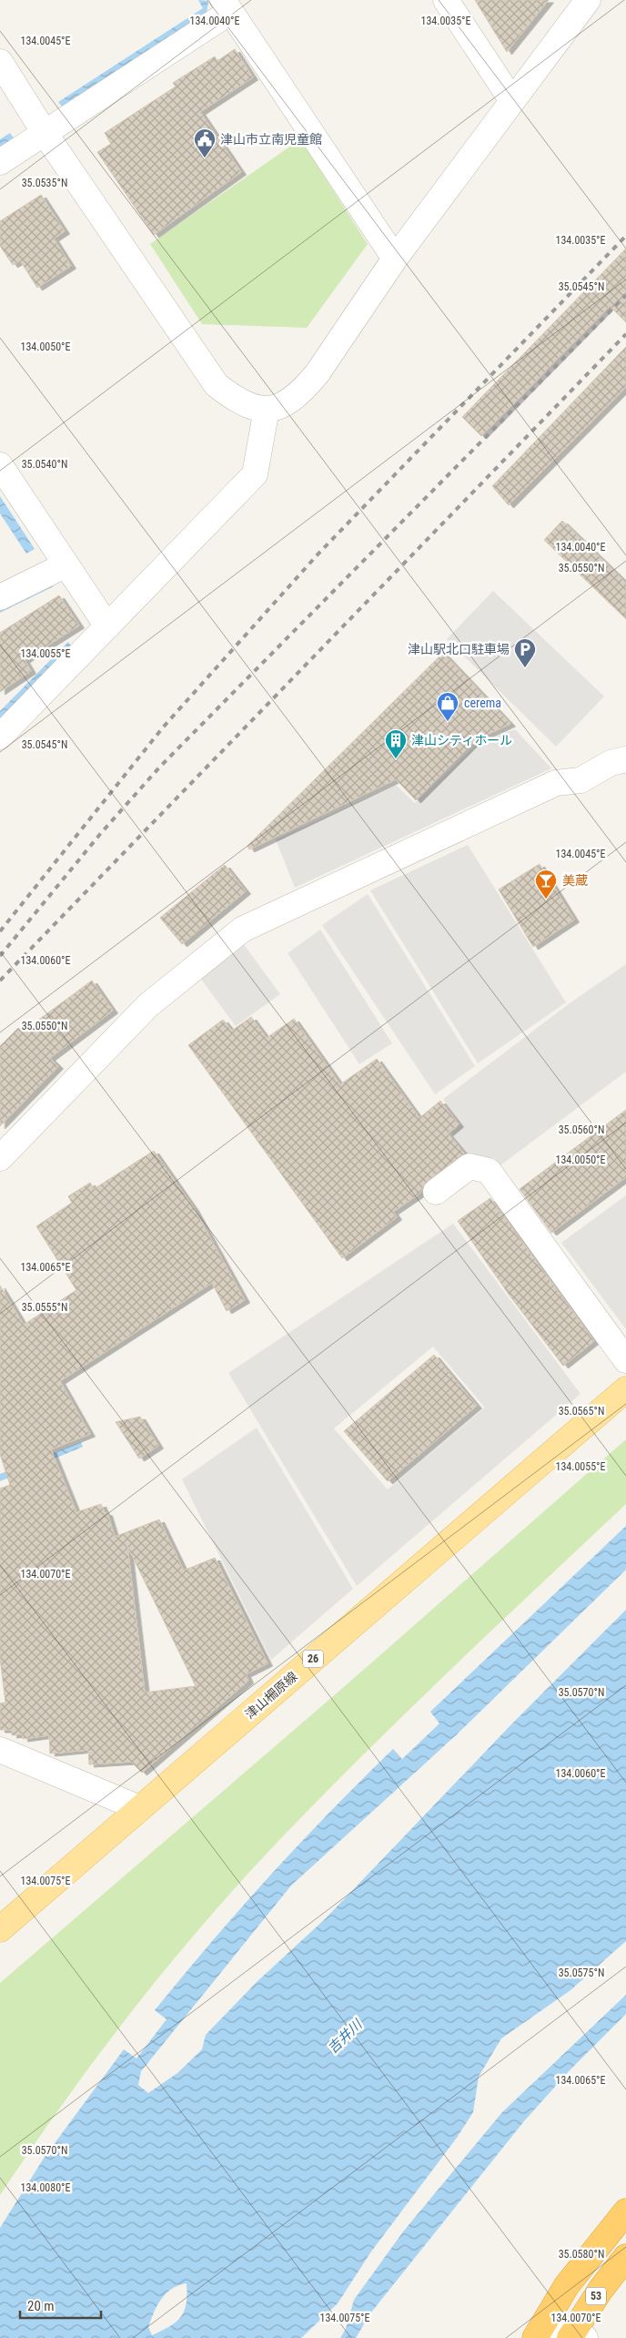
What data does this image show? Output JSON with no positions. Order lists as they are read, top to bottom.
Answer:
{
  "streets": {
    "highway": ["53"],
    "main road": ["26", "津山柵原線"]
  },
  "water": ["吉井川"],
  "places": {
    "public building": ["津山市立南児童館"],
    "parking": ["津山駅北口駐車場"],
    "shop": ["cerema"],
    "building": ["津山シティホール"],
    "bar": ["美蔵"]
  },
  "scale_bar": "20 m",
  "coordinates": [
    "134.0040°E",
    "134.0035°E",
    "134.0045°E",
    "35.0535°N",
    "35.0545°N",
    "134.0050°E",
    "35.0540°N",
    "35.0550°N",
    "134.0055°E",
    "134.0060°E",
    "35.0560°N",
    "134.0065°E",
    "35.0555°N",
    "35.0565°N",
    "134.0070°E",
    "35.0570°N",
    "134.0075°E",
    "35.0575°N",
    "134.0080°E",
    "35.0580°N"
  ]
}
